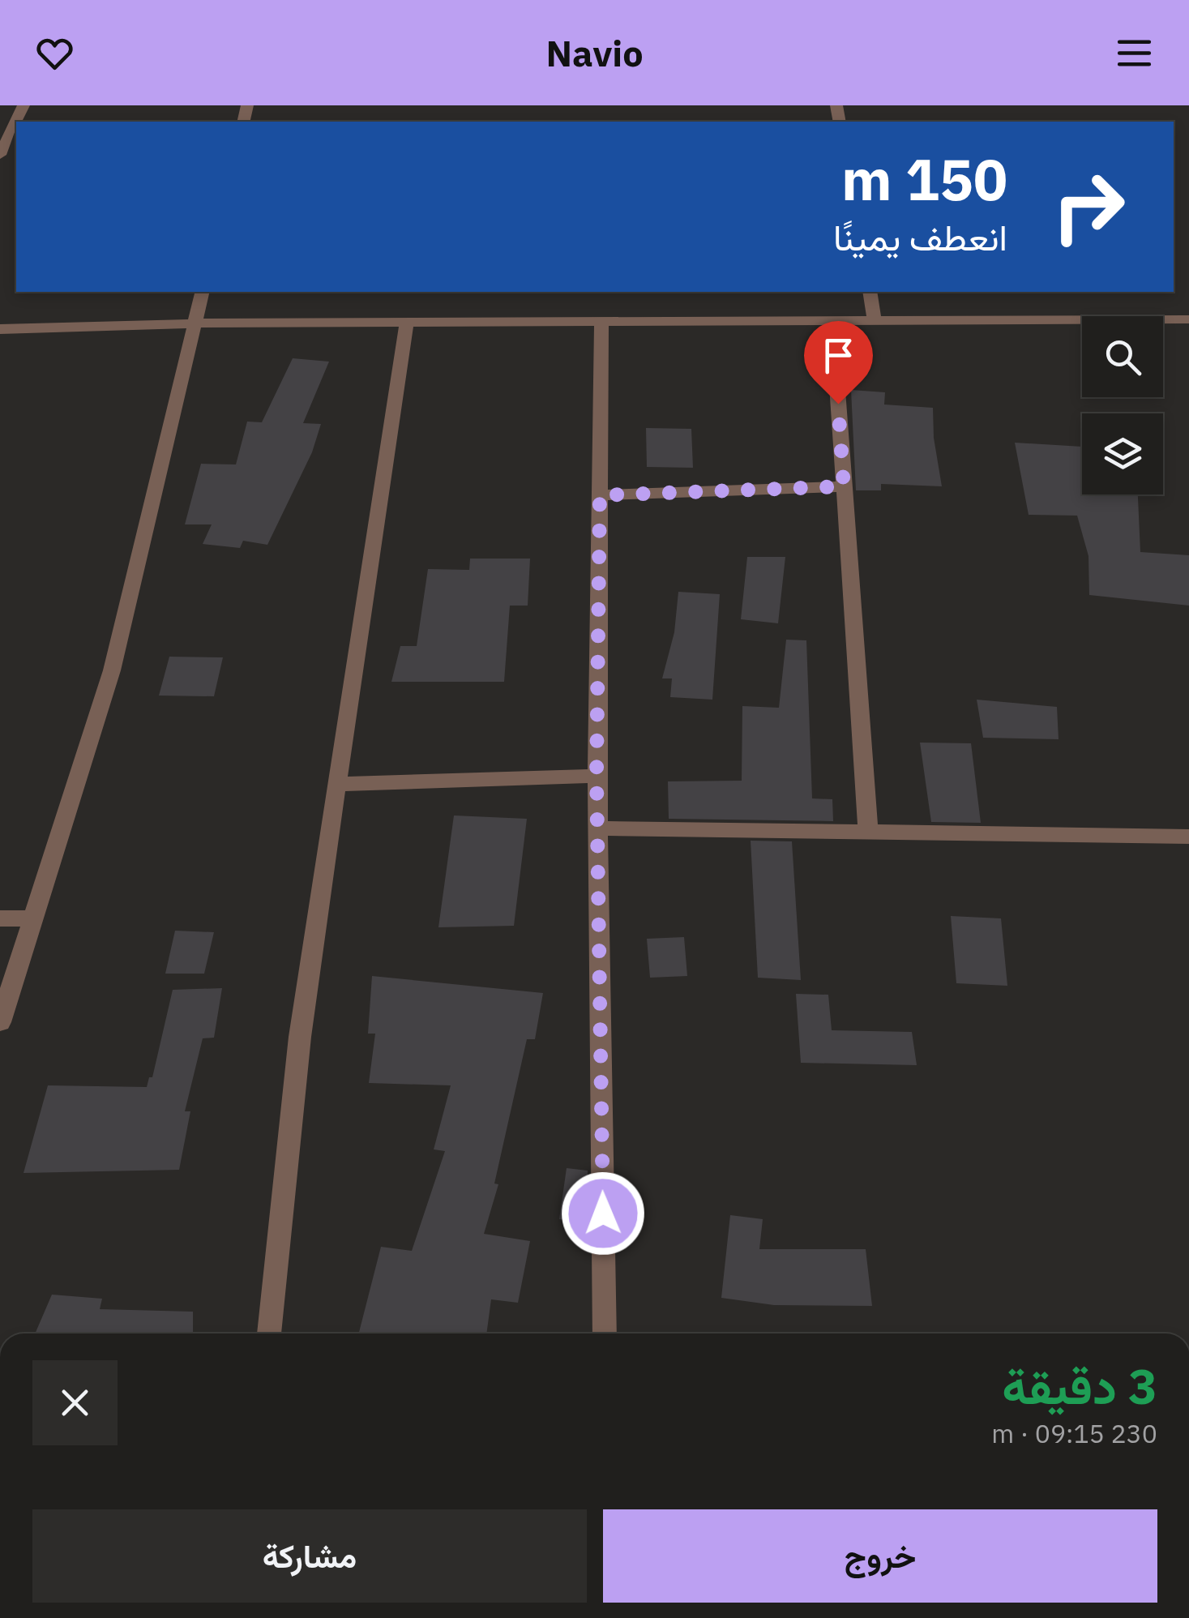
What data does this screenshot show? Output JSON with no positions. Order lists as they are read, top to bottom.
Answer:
{
  "page": {
    "header": "Navio",
    "turn": ["150 m", "انعطف يمينًا"],
    "heading": ["3 دقيقة", "230 m · 09:15"],
    "buttons": ["خروج", "مشاركة"]
  }
}
